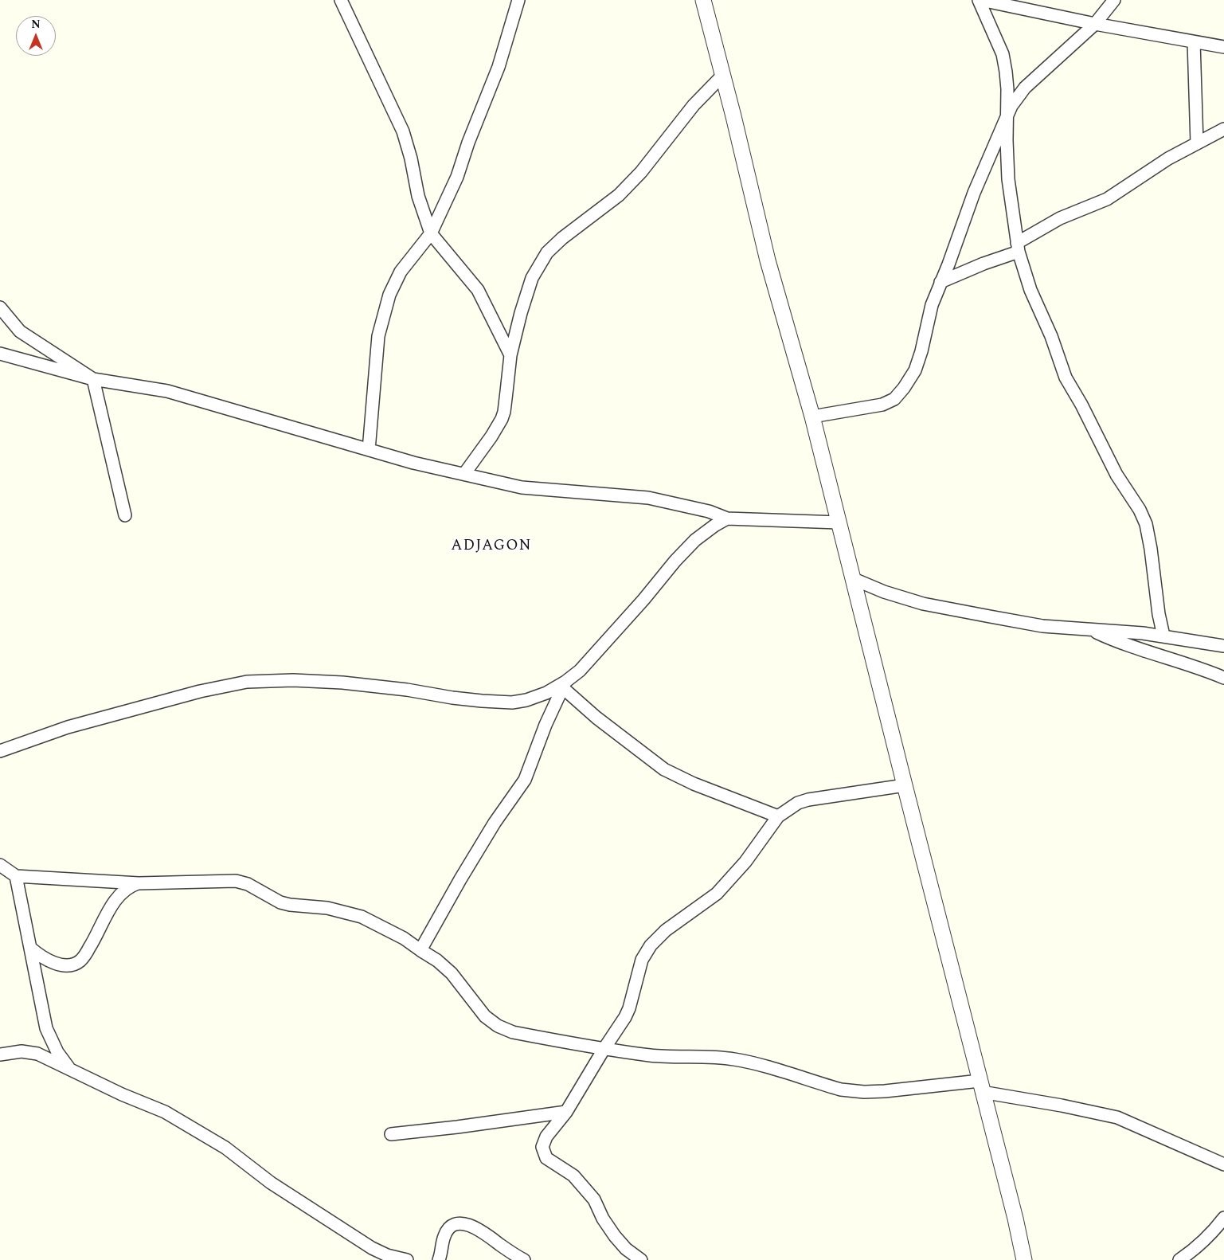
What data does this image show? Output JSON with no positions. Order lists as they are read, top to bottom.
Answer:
{
  "districts": ["ADJAGON"],
  "north": "top"
}
